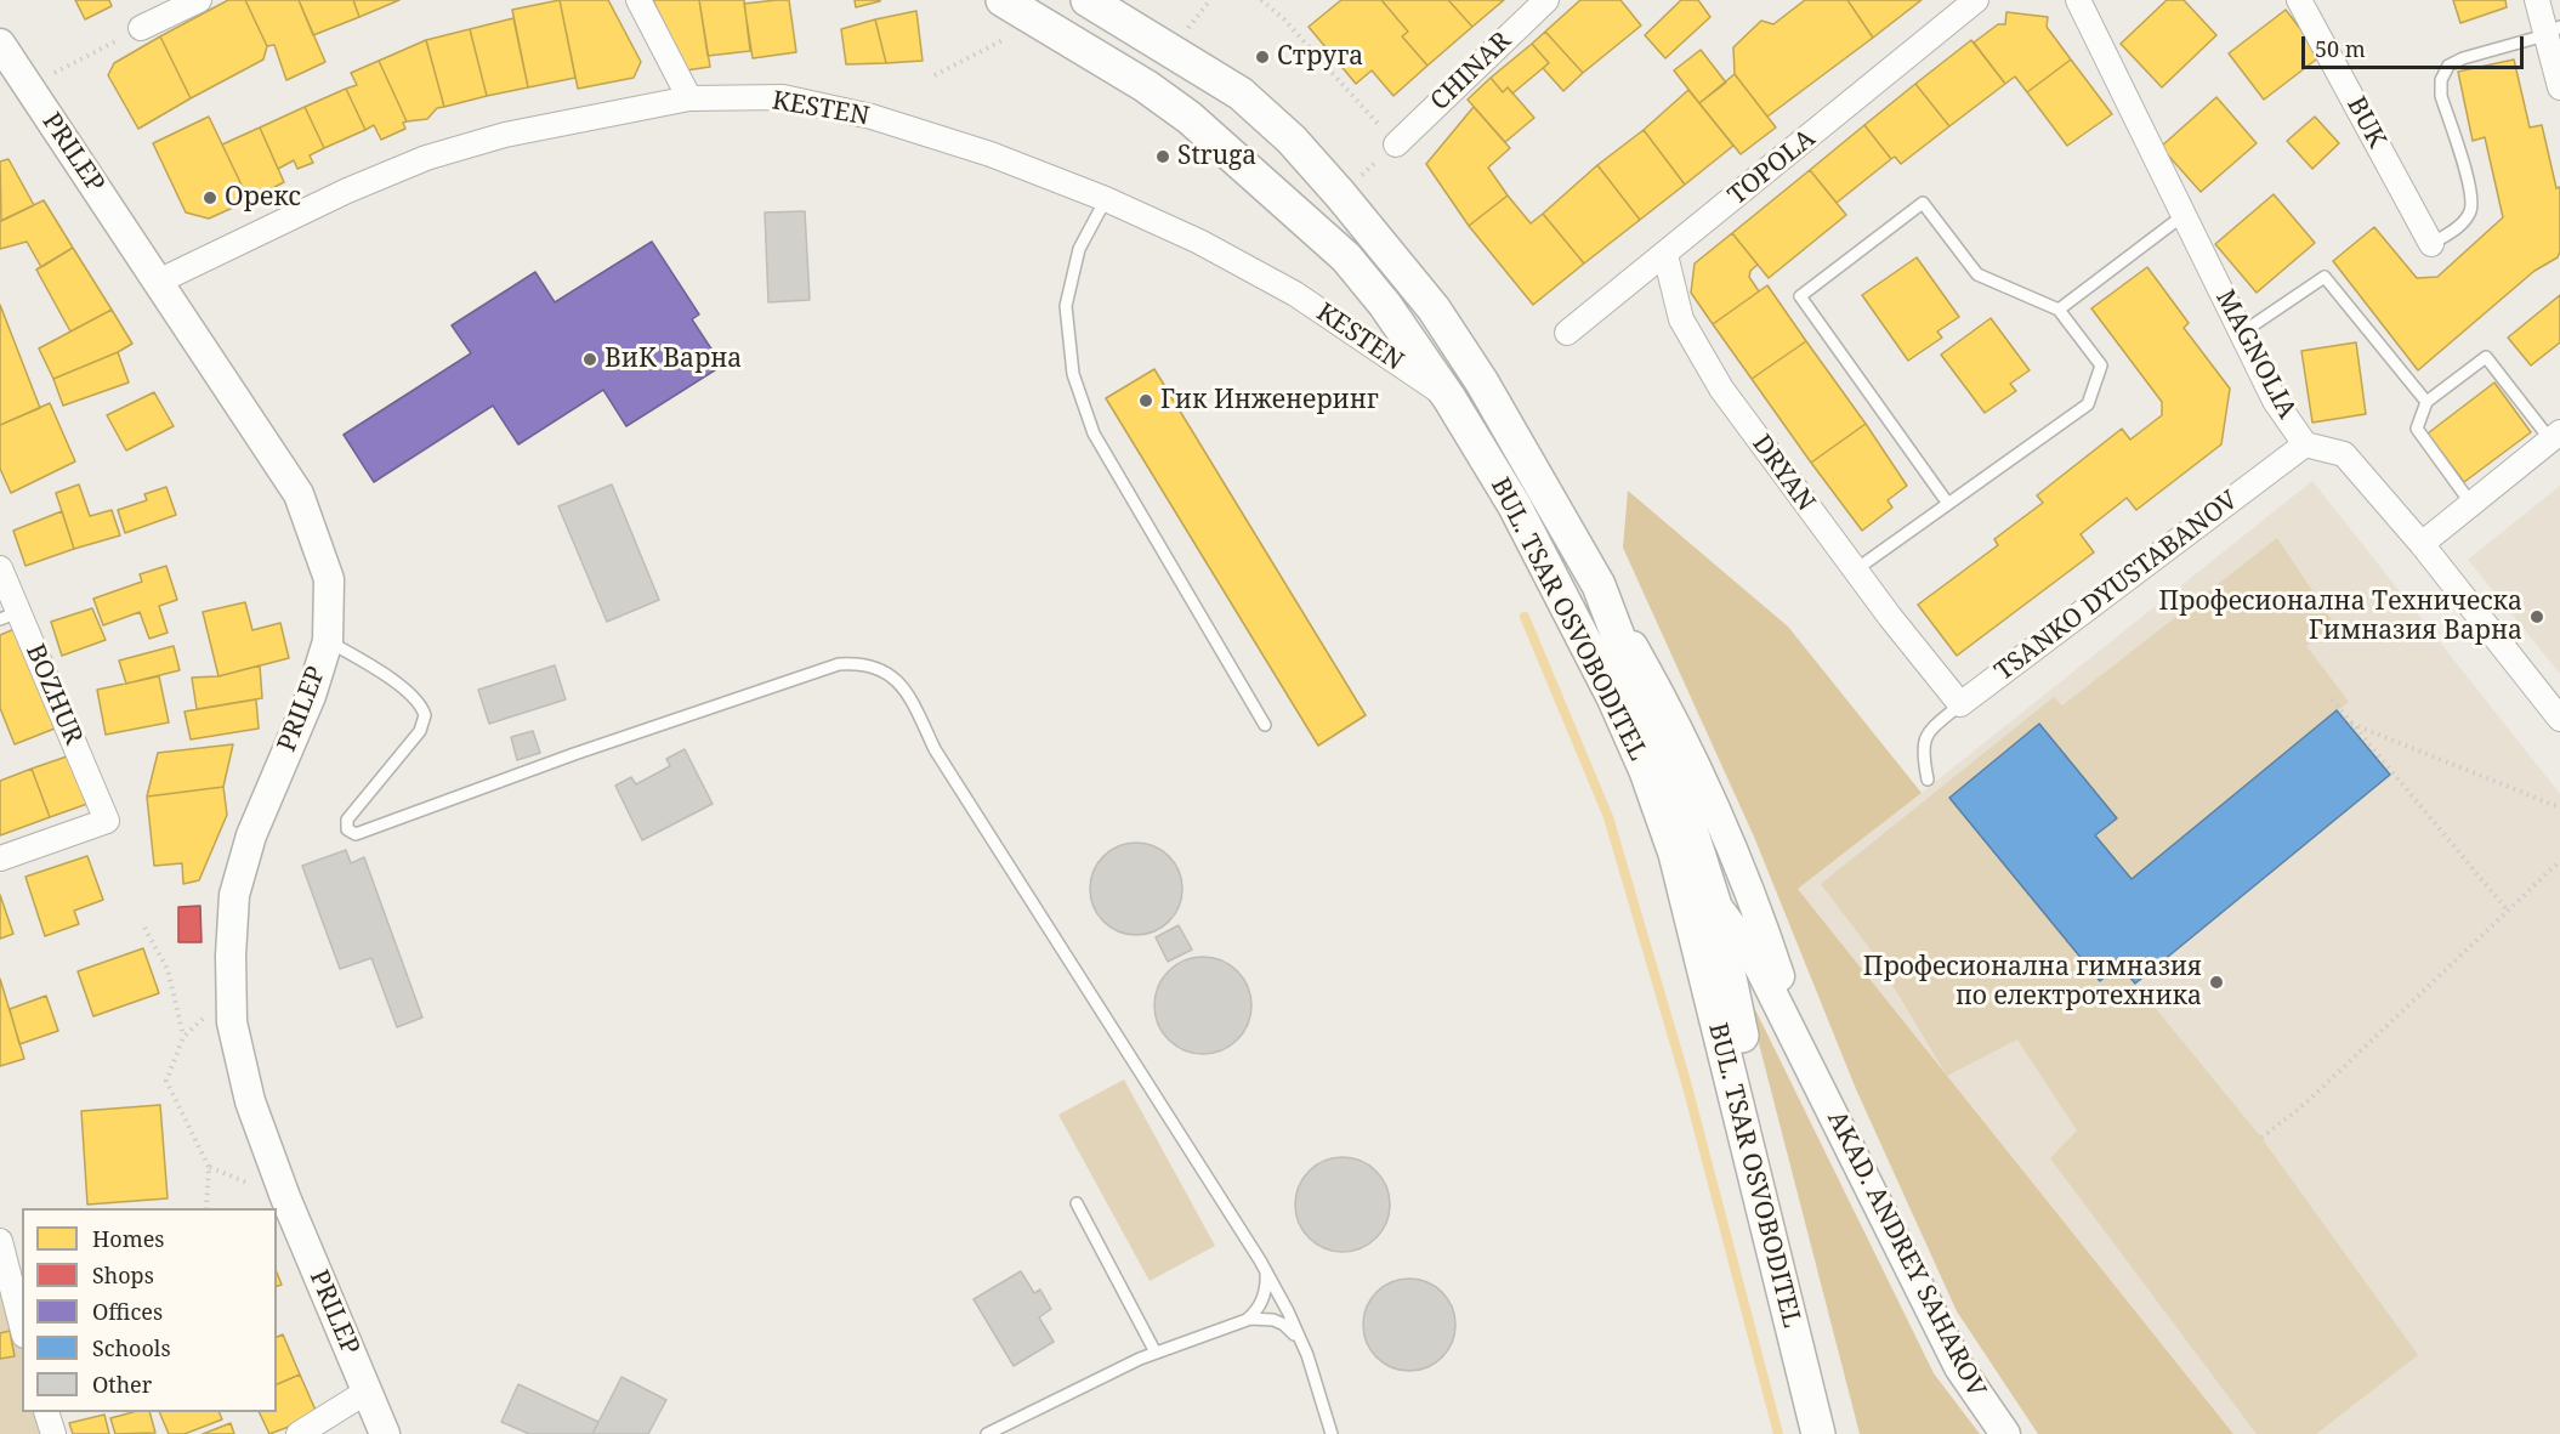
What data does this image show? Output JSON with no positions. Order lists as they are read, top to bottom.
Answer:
{
  "streets": {
    "main road": ["BUL. TSAR OSVOBODITEL"],
    "street": [
      "CHINAR",
      "KESTEN",
      "BUK",
      "PRILEP",
      "TOPOLA",
      "MAGNOLIA",
      "DRYAN",
      "TSANKO DYUSTABANOV",
      "BOZHUR",
      "AKAD. ANDREY SAHAROV"
    ]
  },
  "crossings": [
    ["KESTEN", "PRILEP"],
    ["KESTEN", "BUL. TSAR OSVOBODITEL"],
    ["TOPOLA", "DRYAN"],
    ["MAGNOLIA", "TSANKO DYUSTABANOV"],
    ["DRYAN", "TSANKO DYUSTABANOV"]
  ],
  "places": [
    "Струга",
    "Struga",
    "Орекс",
    "ВиК Варна",
    "Гик Инженеринг",
    "Професионална Техническа Гимназия Варна",
    "Професионална гимназия по електротехника"
  ],
  "legend": [
    "Homes",
    "Shops",
    "Offices",
    "Schools",
    "Other"
  ],
  "scale_bar": "50 m"
}
